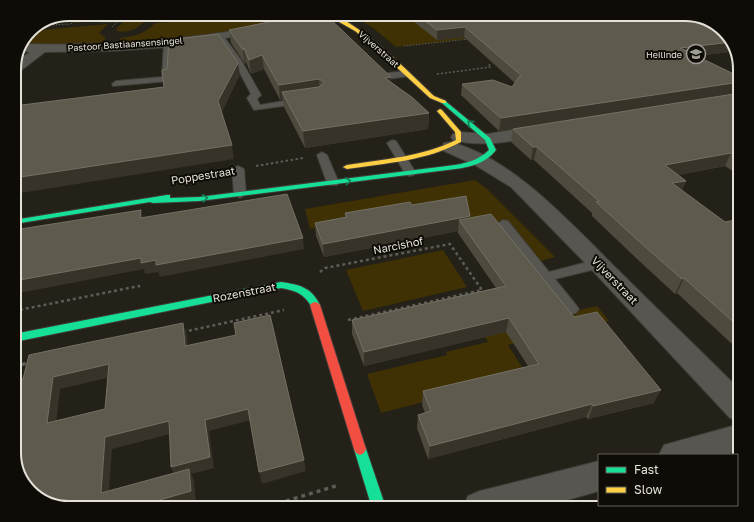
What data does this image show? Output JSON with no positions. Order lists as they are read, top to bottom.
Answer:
{
  "streets": {
    "street": [
      "Pastoor Bastiaansensingel",
      "Vijverstraat",
      "Poppestraat",
      "Rozenstraat"
    ],
    "path": ["Narcishof"]
  },
  "crossings": [
    ["Vijverstraat", "Poppestraat"],
    ["Narcishof", "Rozenstraat"]
  ],
  "places": {
    "school or university": ["Heilinde"]
  },
  "legend": ["Fast", "Slow"]
}
